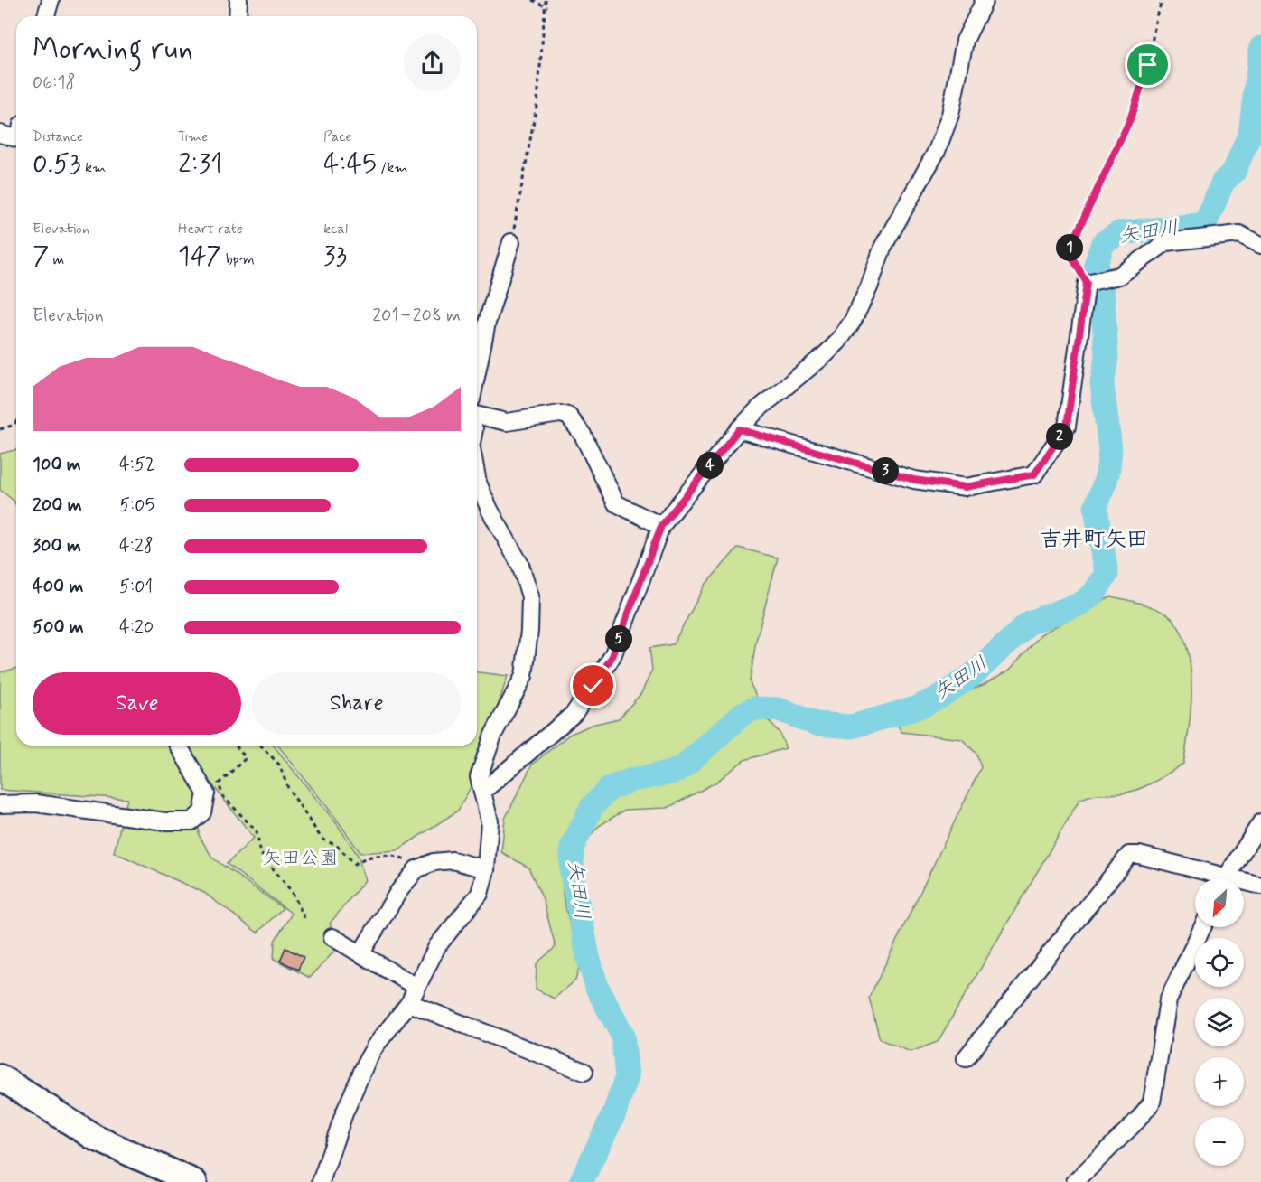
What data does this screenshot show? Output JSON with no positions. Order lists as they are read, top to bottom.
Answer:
{
  "districts": ["吉井町矢田"],
  "water": ["矢田川"],
  "parks": ["矢田公園"],
  "north": "bottom left",
  "page": {
    "heading": ["Morning run", "06:18"],
    "stats": [
      ["Distance", "0.53 km"],
      ["Time", "2:31"],
      ["Pace", "4:45 /km"],
      ["Elevation", "7 m"],
      ["Heart rate", "147 bpm"],
      ["kcal", "33"]
    ],
    "pins": [
      "1",
      "2",
      "4",
      "3",
      "5"
    ],
    "chart": ["Elevation", "201–208 m"],
    "list": [
      {
        "name": "100 m",
        "note": "4:52"
      },
      {
        "name": "200 m",
        "note": "5:05"
      },
      {
        "name": "300 m",
        "note": "4:28"
      },
      {
        "name": "400 m",
        "note": "5:01"
      },
      {
        "name": "500 m",
        "note": "4:20"
      }
    ],
    "buttons": ["Save", "Share"],
    "map_buttons": ["+", "−"]
  }
}
